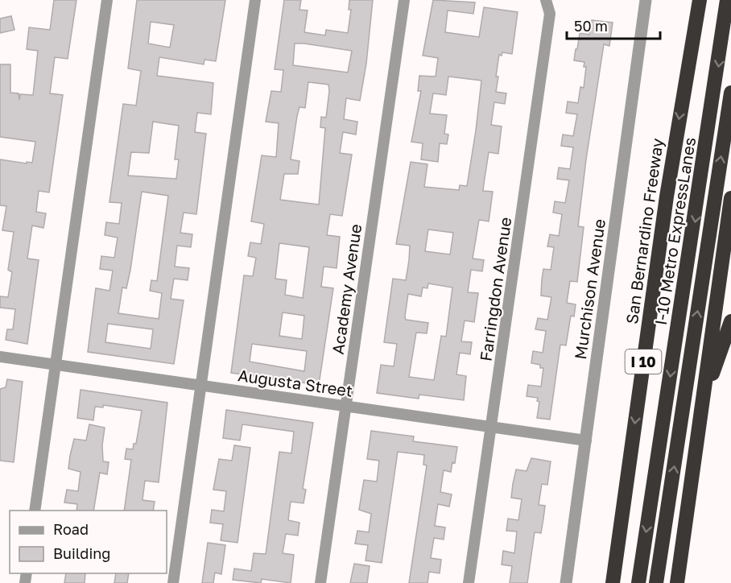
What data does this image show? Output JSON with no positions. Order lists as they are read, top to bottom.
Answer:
{
  "streets": {
    "highway": ["San Bernardino Freeway", "I-10 Metro ExpressLanes", "I 10"],
    "street": [
      "Academy Avenue",
      "Farringdon Avenue",
      "Murchison Avenue",
      "Augusta Street"
    ]
  },
  "crossings": [
    ["Academy Avenue", "Augusta Street"],
    ["Farringdon Avenue", "Augusta Street"],
    ["Murchison Avenue", "Augusta Street"]
  ],
  "legend": ["Road", "Building"],
  "scale_bar": "50 m"
}
